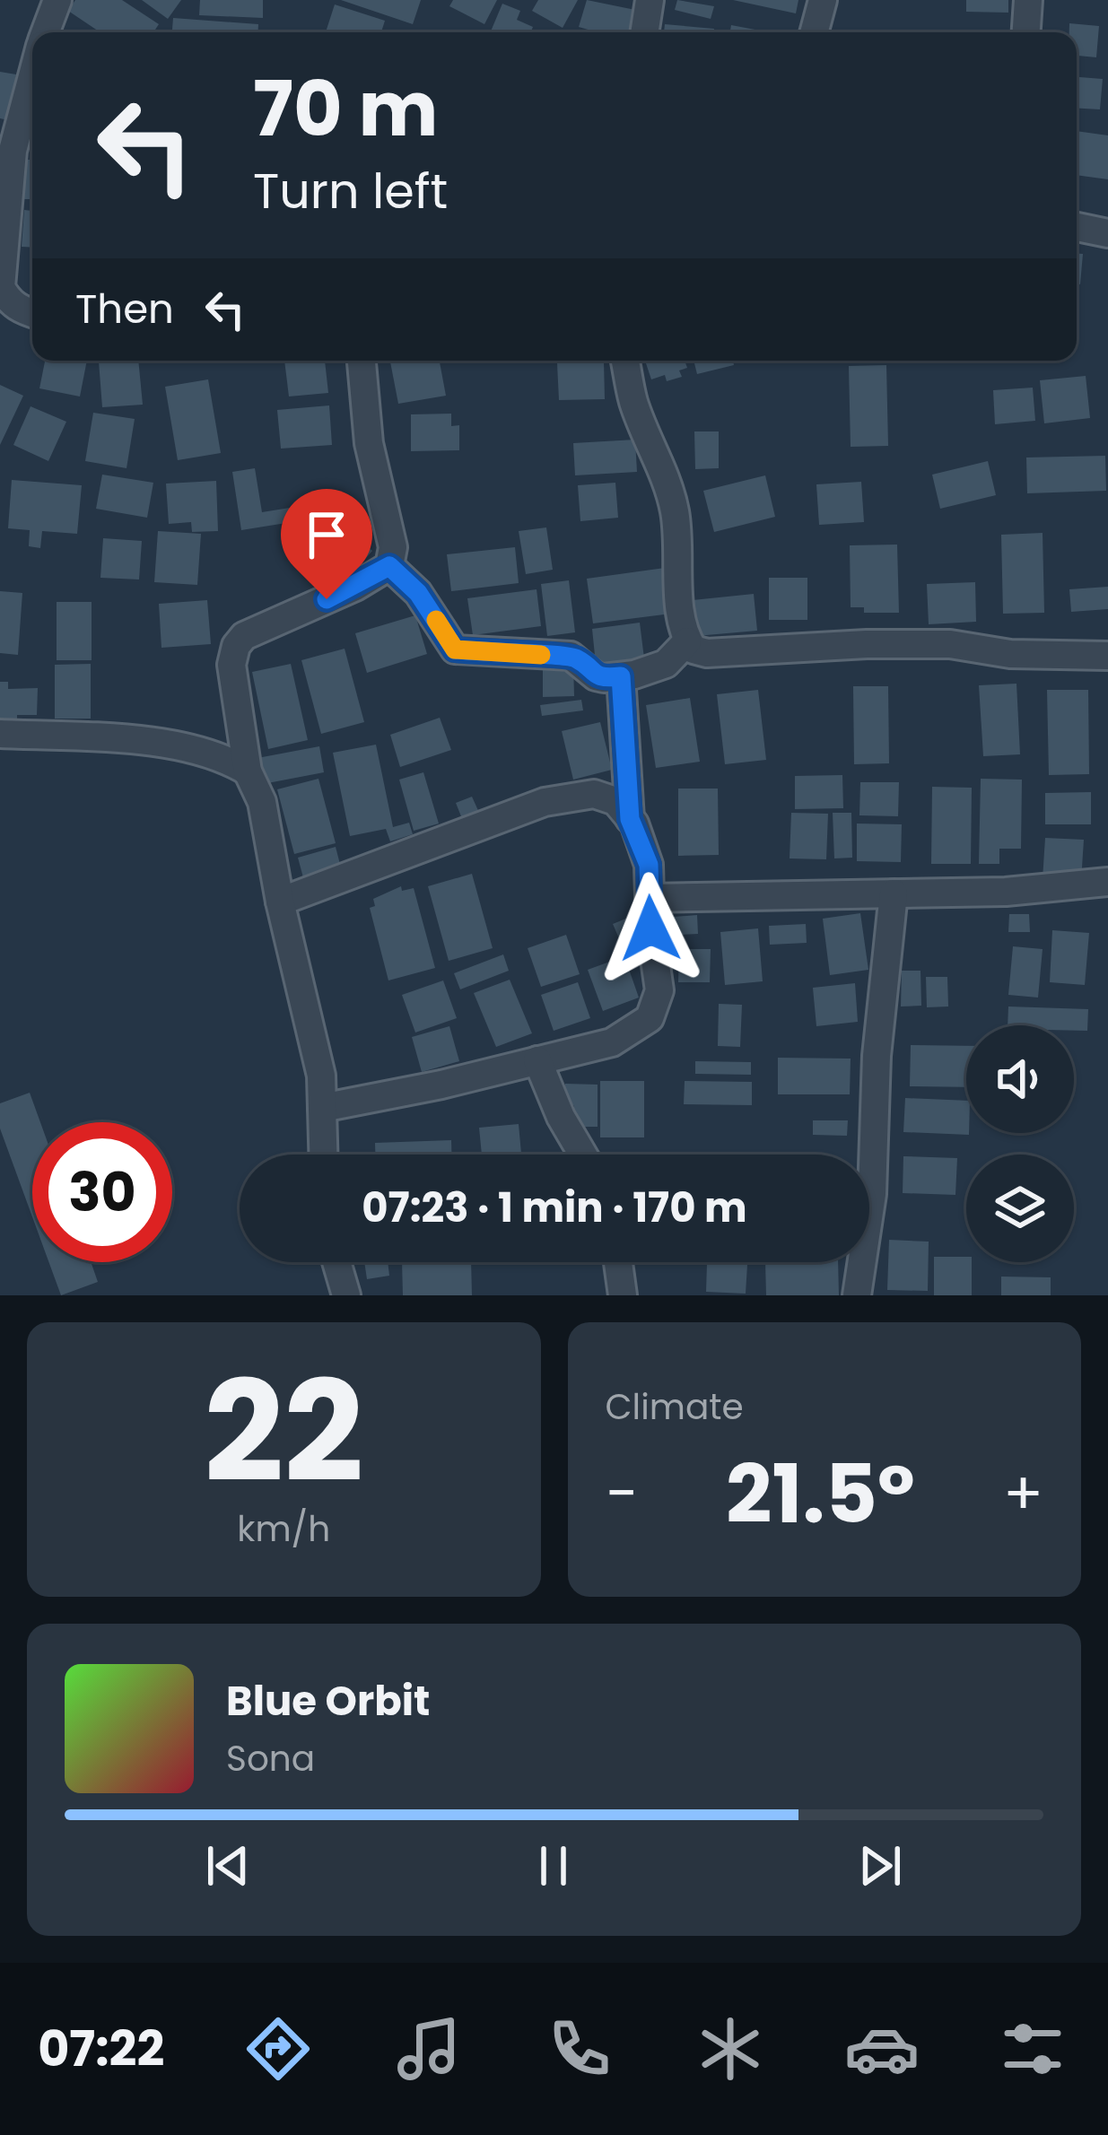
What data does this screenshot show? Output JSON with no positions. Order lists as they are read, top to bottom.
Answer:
{
  "page": {
    "turn": ["70 m", "Turn left"],
    "then": "Then",
    "limit": "30",
    "trip": "07:23 · 1 min · 170 m",
    "tile": [
      ["22", "km/h"],
      "Climate"
    ],
    "heat": ["−", "21.5°", "+"],
    "song": ["Blue Orbit", "Sona"],
    "tabs": "07:22"
  }
}
